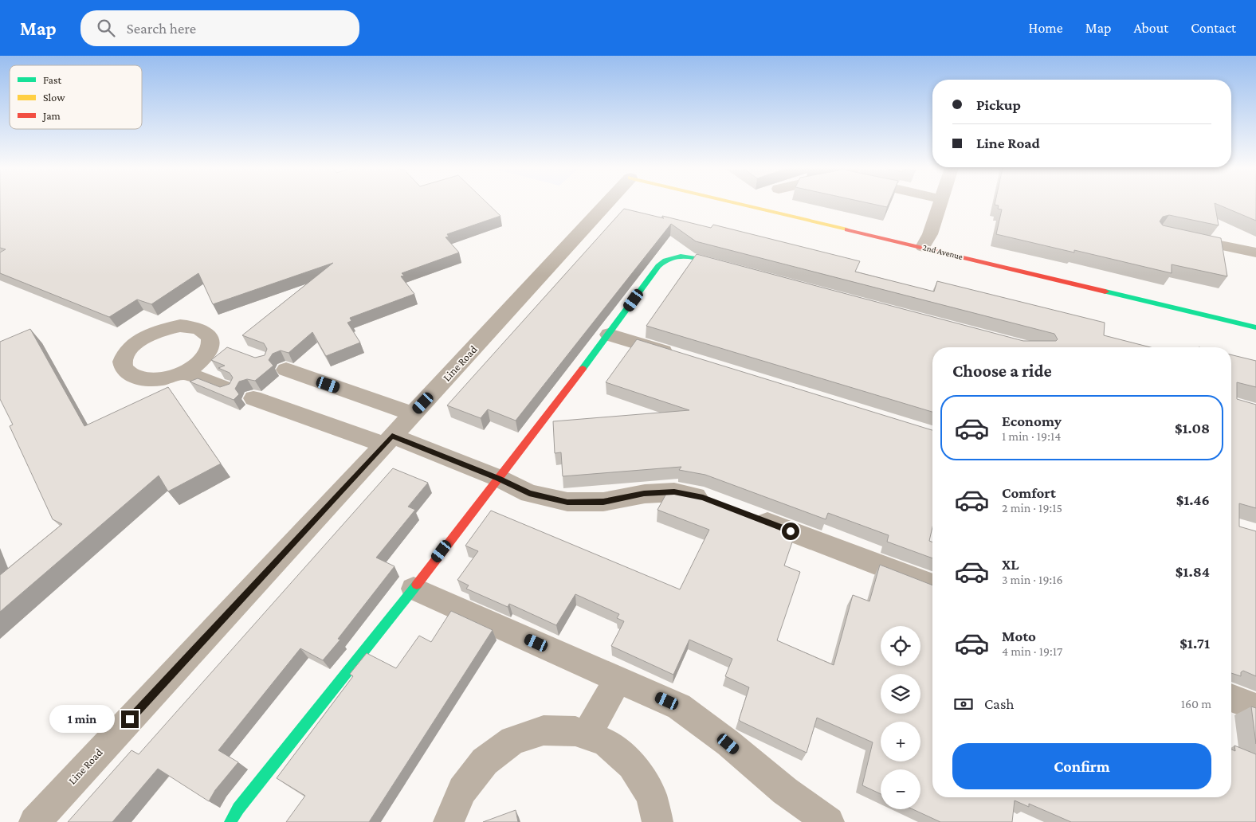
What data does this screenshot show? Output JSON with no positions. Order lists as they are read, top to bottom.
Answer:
{
  "streets": {
    "street": ["2nd Avenue", "Line Road"]
  },
  "legend": ["Fast", "Slow", "Jam"],
  "page": {
    "header": "Map",
    "search": "Search here",
    "nav": [
      "Home",
      "Map",
      "About",
      "Contact"
    ],
    "banner": ["Pickup", "Line Road"],
    "heading": "Choose a ride",
    "list": [
      {
        "name": "Economy",
        "note": "1 min · 19:14",
        "value": "$1.08"
      },
      {
        "name": "Comfort",
        "note": "2 min · 19:15",
        "value": "$1.46"
      },
      {
        "name": "XL",
        "note": "3 min · 19:16",
        "value": "$1.84"
      },
      {
        "name": "Moto",
        "note": "4 min · 19:17",
        "value": "$1.71"
      }
    ],
    "map_buttons": ["+", "−"],
    "pay": ["Cash", "160 m"],
    "bubble": "1 min",
    "buttons": "Confirm"
  }
}
